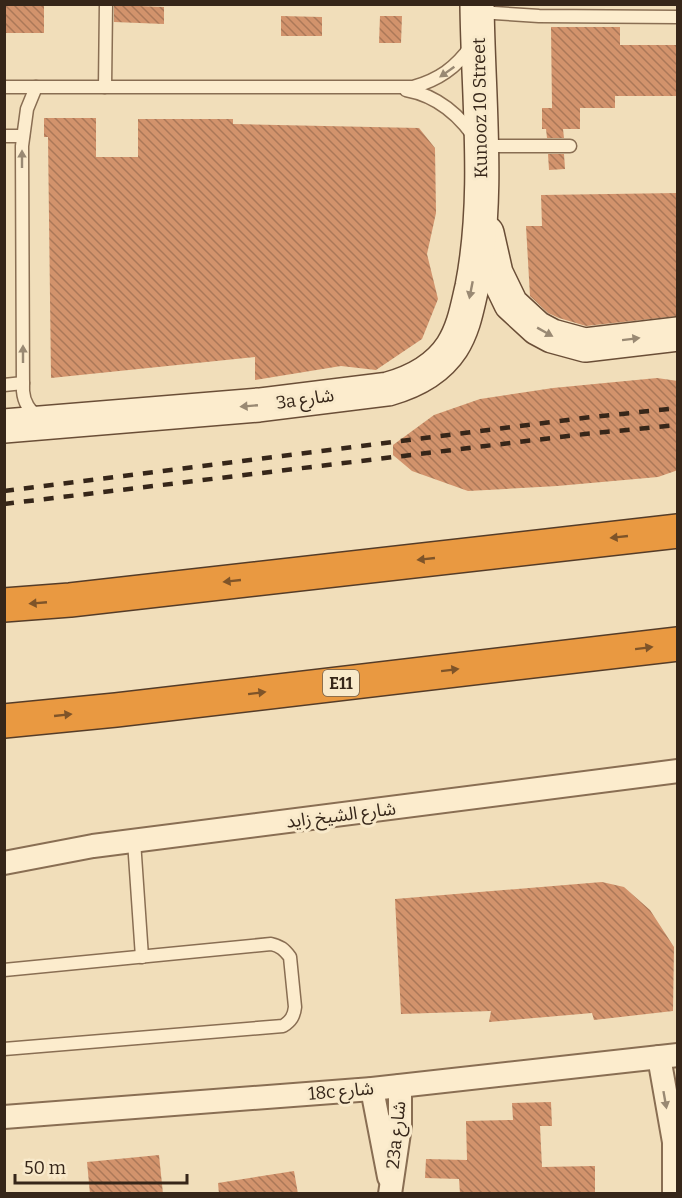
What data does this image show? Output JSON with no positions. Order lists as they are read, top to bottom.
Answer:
{
  "streets": {
    "highway": ["E11"],
    "street": [
      "Kunooz 10 Street",
      "3a شارع",
      "شارع الشيخ زايد",
      "18c شارع",
      "23a شارع"
    ]
  },
  "crossings": [
    ["Kunooz 10 Street", "3a شارع"],
    ["18c شارع", "23a شارع"]
  ],
  "one_way": ["3a شارع"],
  "scale_bar": "50 m"
}
